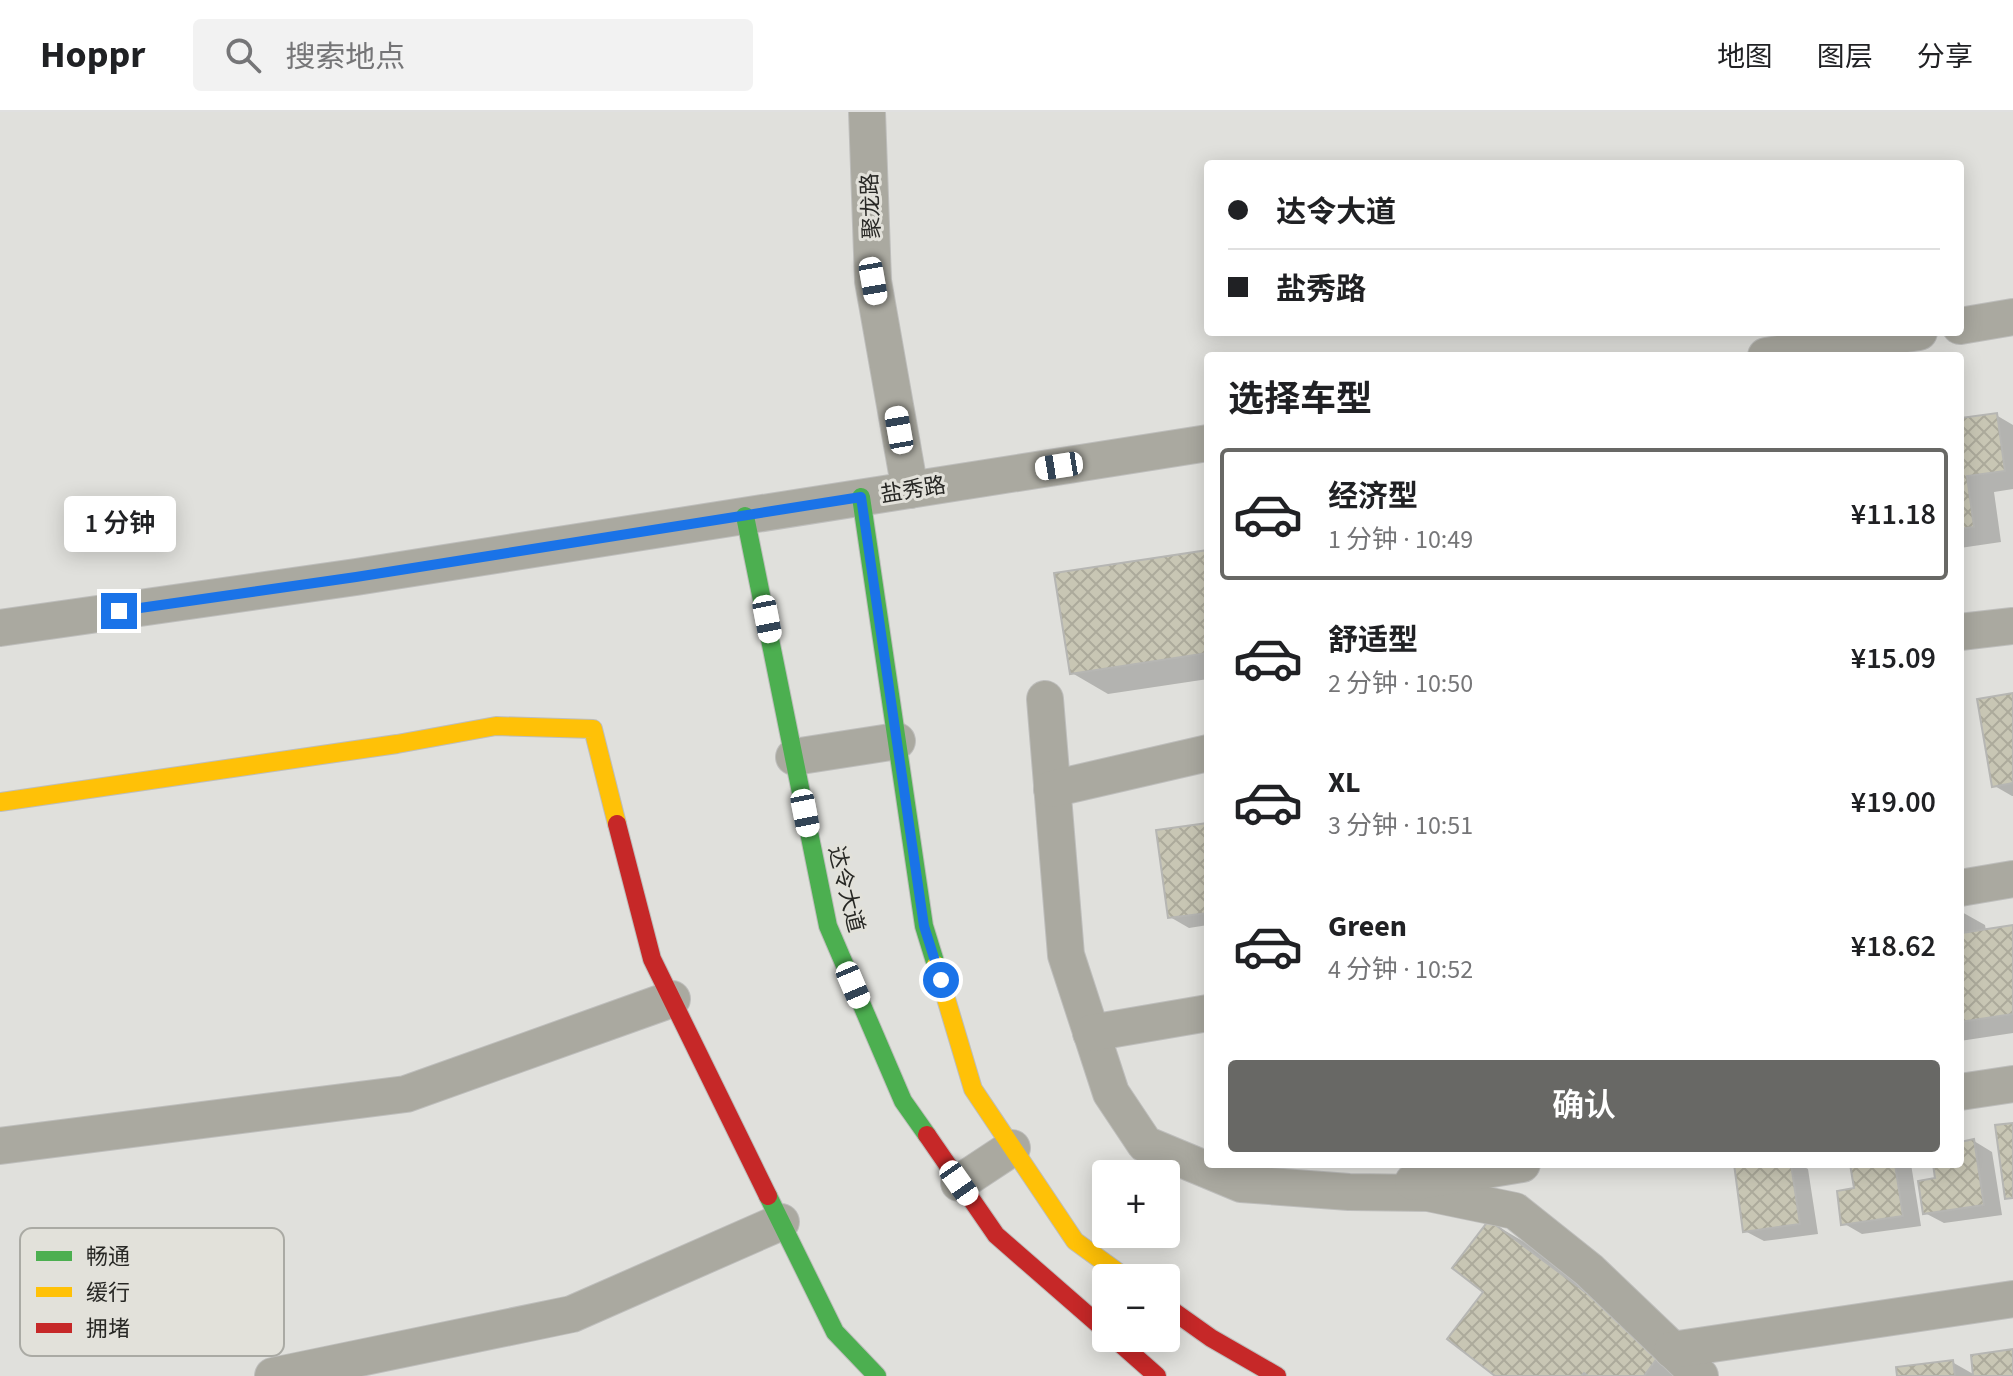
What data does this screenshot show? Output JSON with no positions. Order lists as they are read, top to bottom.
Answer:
{
  "streets": {
    "street": ["聚龙路", "盐秀路", "达令大道"]
  },
  "crossings": [
    ["聚龙路", "盐秀路"],
    ["盐秀路", "达令大道"]
  ],
  "legend": ["畅通", "缓行", "拥堵"],
  "page": {
    "header": "Hoppr",
    "search": "搜索地点",
    "nav": ["地图", "图层", "分享"],
    "banner": ["达令大道", "盐秀路"],
    "heading": "选择车型",
    "list": [
      {
        "name": "经济型",
        "note": "1 分钟 · 10:49",
        "value": "¥11.18"
      },
      {
        "name": "舒适型",
        "note": "2 分钟 · 10:50",
        "value": "¥15.09"
      },
      {
        "name": "XL",
        "note": "3 分钟 · 10:51",
        "value": "¥19.00"
      },
      {
        "name": "Green",
        "note": "4 分钟 · 10:52",
        "value": "¥18.62"
      }
    ],
    "bubble": "1 分钟",
    "buttons": "确认",
    "map_buttons": ["+", "−"]
  }
}
